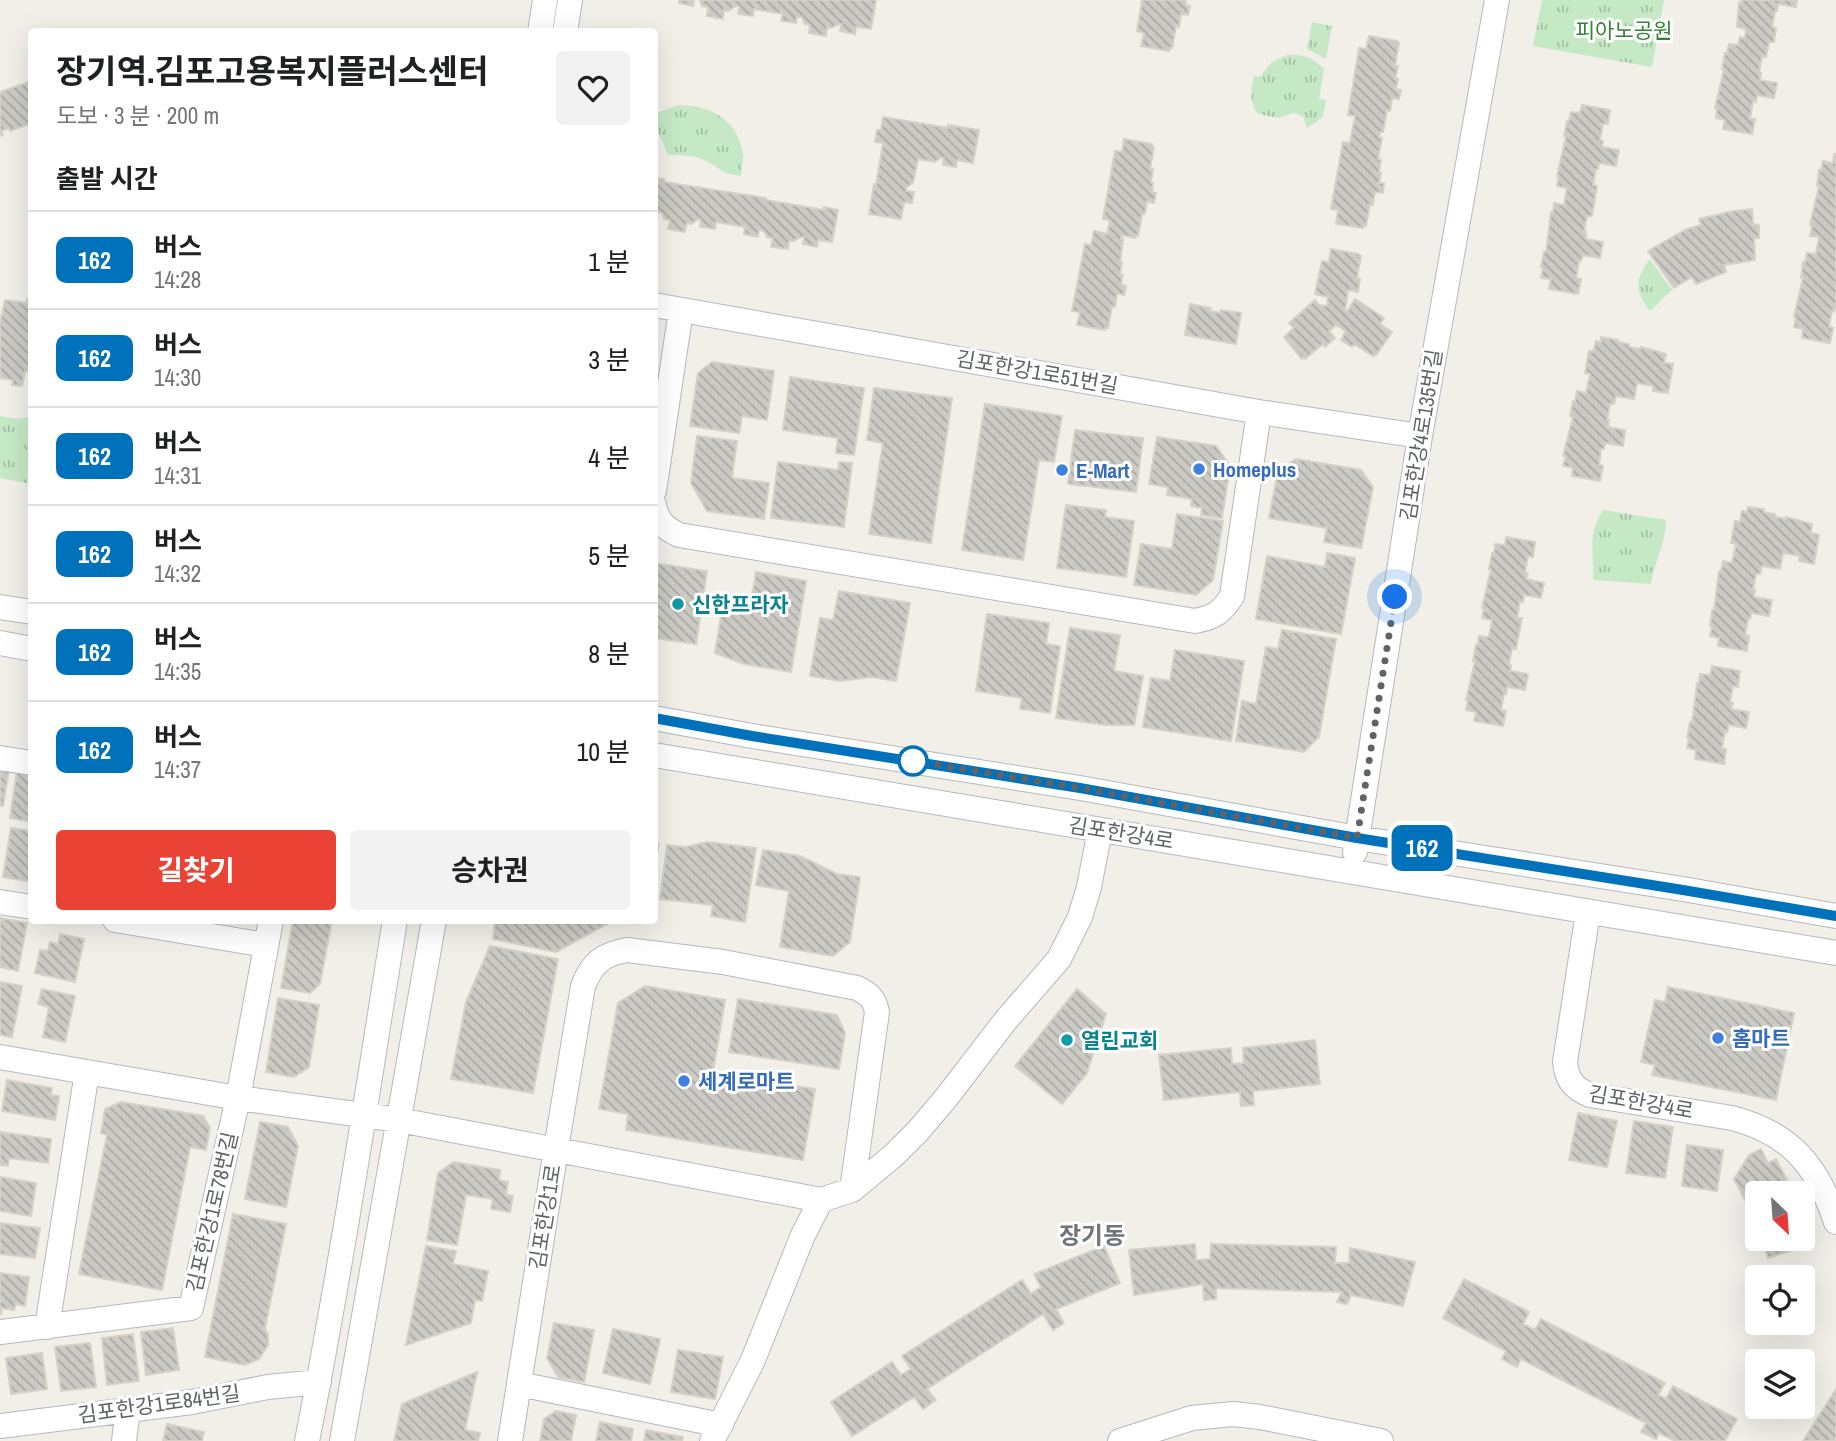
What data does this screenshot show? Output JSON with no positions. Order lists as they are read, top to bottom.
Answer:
{
  "streets": {
    "street": [
      "김포한강1로51번길",
      "김포한강4로135번길",
      "김포한강4로",
      "김포한강1로78번길",
      "김포한강1로",
      "김포한강1로84번길"
    ]
  },
  "crossings": [
    ["김포한강1로51번길", "김포한강4로135번길"],
    ["김포한강4로135번길", "김포한강4로"]
  ],
  "districts": ["장기동"],
  "parks": ["피아노공원"],
  "places": [
    "Homeplus",
    "E-Mart",
    "신한프라자",
    "홈마트",
    "열린교회",
    "세계로마트"
  ],
  "lines": ["bus line 162"],
  "north": "bottom right",
  "page": {
    "on_map": "162",
    "heading": [
      ["장기역.김포고용복지플러스센터", "도보 · 3 분 · 200 m"],
      "출발 시간"
    ],
    "list": [
      {
        "mark": "162",
        "name": "버스",
        "note": "14:28",
        "value": "1 분"
      },
      {
        "mark": "162",
        "name": "버스",
        "note": "14:30",
        "value": "3 분"
      },
      {
        "mark": "162",
        "name": "버스",
        "note": "14:31",
        "value": "4 분"
      },
      {
        "mark": "162",
        "name": "버스",
        "note": "14:32",
        "value": "5 분"
      },
      {
        "mark": "162",
        "name": "버스",
        "note": "14:35",
        "value": "8 분"
      },
      {
        "mark": "162",
        "name": "버스",
        "note": "14:37",
        "value": "10 분"
      }
    ],
    "buttons": ["길찾기", "승차권"]
  }
}
